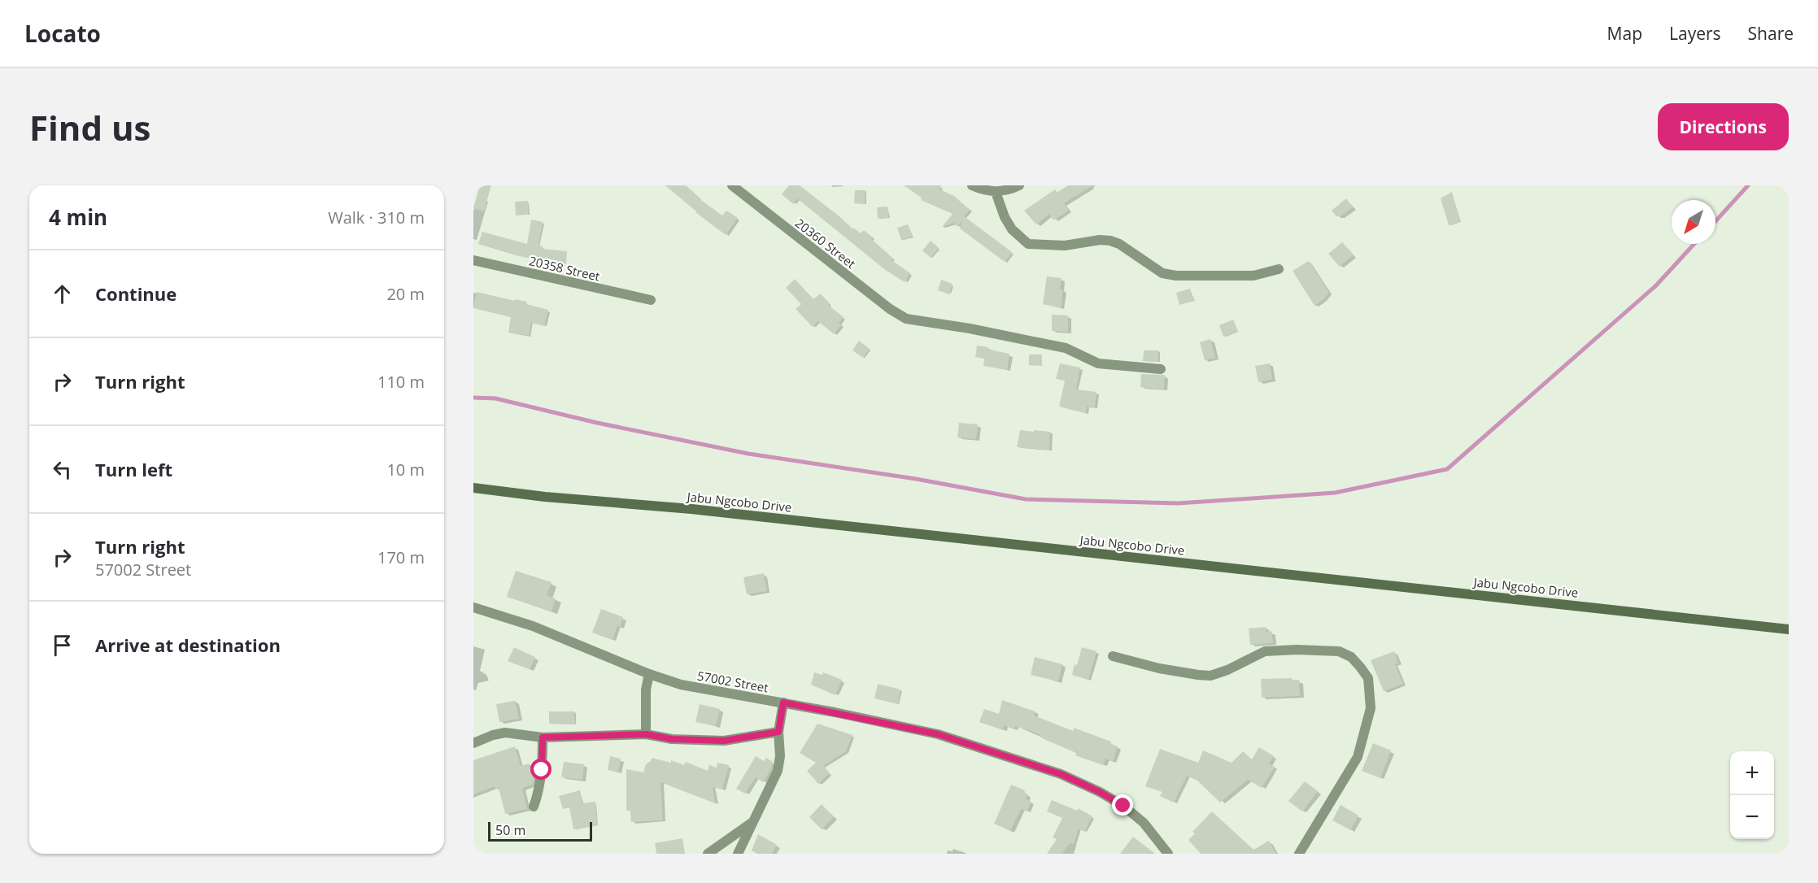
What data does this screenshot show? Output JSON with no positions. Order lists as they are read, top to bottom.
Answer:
{
  "streets": {
    "main road": ["Jabu Ngcobo Drive"],
    "street": ["20360 Street", "20358 Street", "57002 Street"]
  },
  "scale_bar": "50 m",
  "north": "bottom left",
  "page": {
    "header": "Locato",
    "nav": ["Map", "Layers", "Share"],
    "buttons": "Directions",
    "title": "Find us",
    "heading": ["4 min", "Walk · 310 m"],
    "list": [
      ["Continue", "20 m"],
      ["Turn right", "110 m"],
      ["Turn left", "10 m"],
      ["Turn right", "57002 Street", "170 m"],
      "Arrive at destination"
    ],
    "map_buttons": ["+", "−"],
    "scale": "50 m"
  }
}
